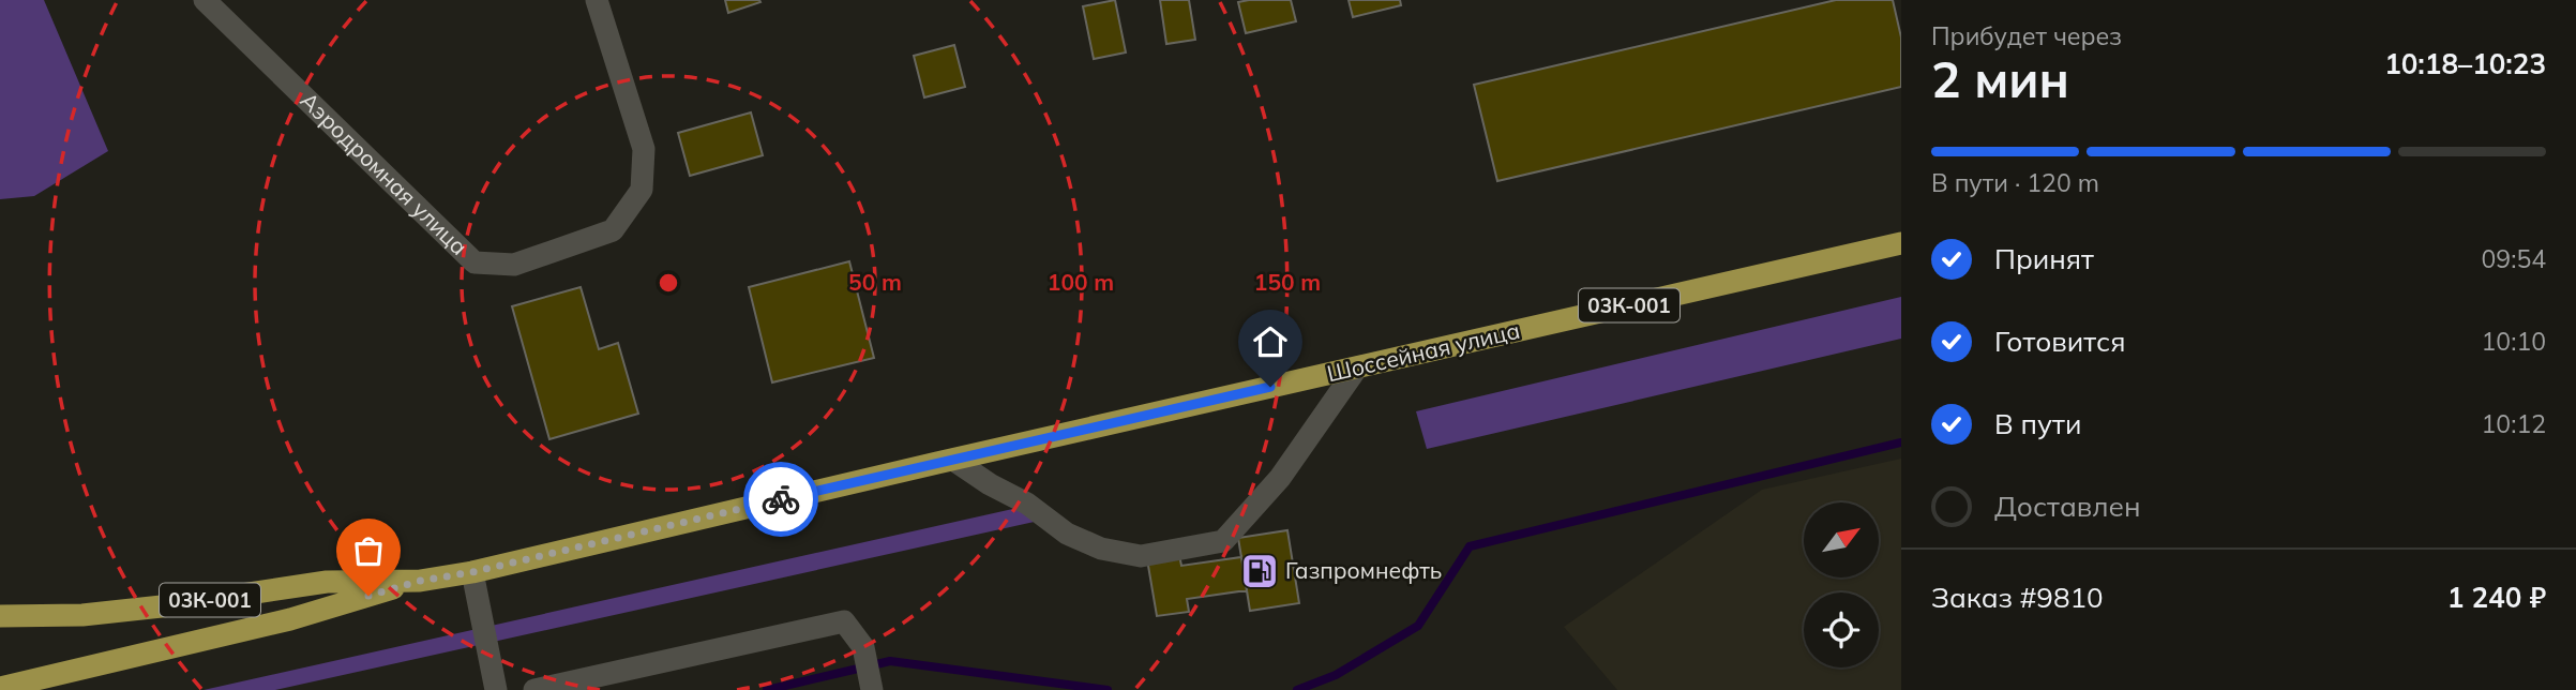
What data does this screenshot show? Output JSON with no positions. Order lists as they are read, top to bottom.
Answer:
{
  "streets": {
    "main road": ["03К-001", "Шоссейная улица"],
    "street": ["Аэродромная улица"]
  },
  "crossings": [
    ["03К-001", "Шоссейная улица"]
  ],
  "places": {
    "fuel station": ["Газпромнефть"]
  },
  "north": "top right",
  "page": {
    "heading": ["2 мин", "Прибудет через", "10:18–10:23"],
    "panel": ["Заказ #9810", "1 240 ₽"],
    "bar": "В пути · 120 m",
    "list": [
      ["Принят", "09:54"],
      ["Готовится", "10:10"],
      ["В пути", "10:12"],
      "Доставлен"
    ]
  },
  "rings": ["50 m", "100 m", "150 m"]
}
